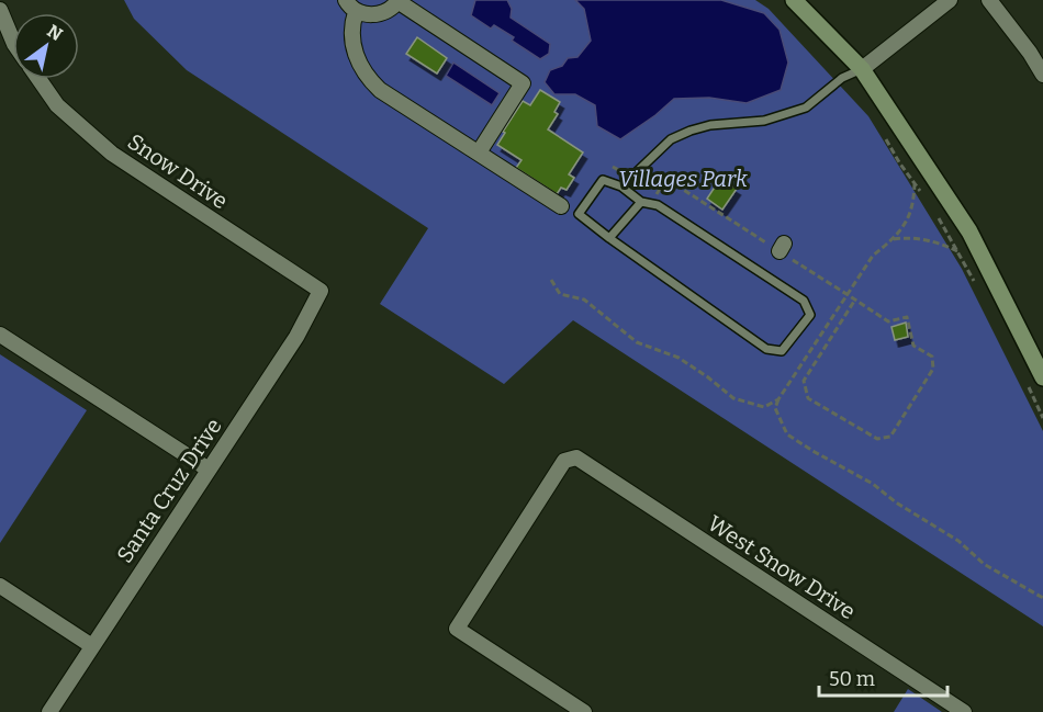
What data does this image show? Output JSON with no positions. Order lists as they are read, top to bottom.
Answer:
{
  "streets": {
    "street": ["Snow Drive", "Santa Cruz Drive", "West Snow Drive"]
  },
  "crossings": [
    ["Snow Drive", "Santa Cruz Drive"]
  ],
  "parks": ["Villages Park"],
  "scale_bar": "50 m",
  "north": "top right"
}
